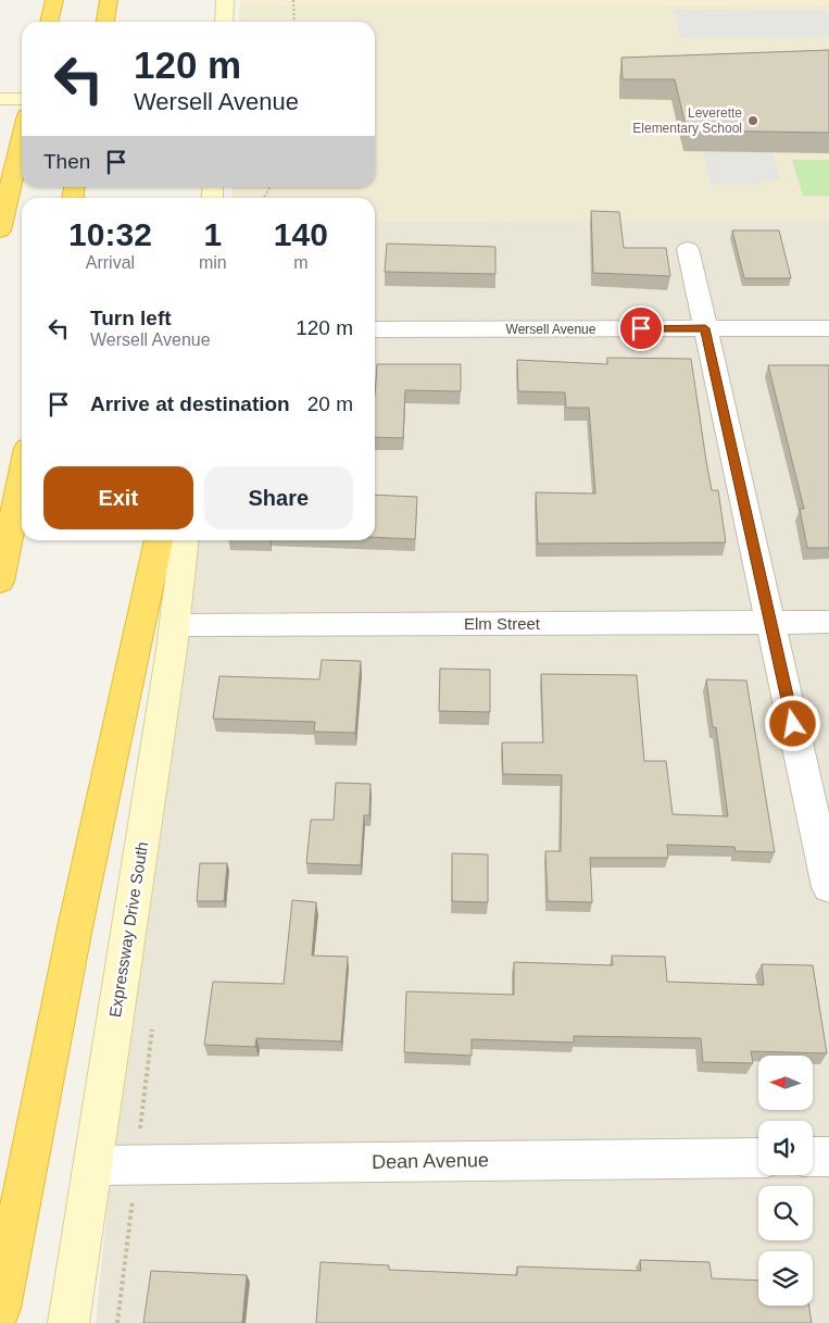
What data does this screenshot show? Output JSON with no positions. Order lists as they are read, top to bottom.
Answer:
{
  "streets": {
    "street": [
      "Wersell Avenue",
      "Elm Street",
      "Expressway Drive South",
      "Dean Avenue"
    ]
  },
  "crossings": [
    ["Elm Street", "Expressway Drive South"],
    ["Expressway Drive South", "Dean Avenue"]
  ],
  "places": ["Leverette Elementary School"],
  "north": "left",
  "page": {
    "turn": ["120 m", "Wersell Avenue"],
    "then": "Then",
    "eta": [
      "10:32",
      "Arrival",
      "1",
      "min",
      "140",
      "m"
    ],
    "list": [
      {
        "name": "Turn left",
        "note": "Wersell Avenue",
        "value": "120 m"
      },
      {
        "name": "Arrive at destination",
        "value": "20 m"
      }
    ],
    "buttons": ["Exit", "Share"]
  }
}
